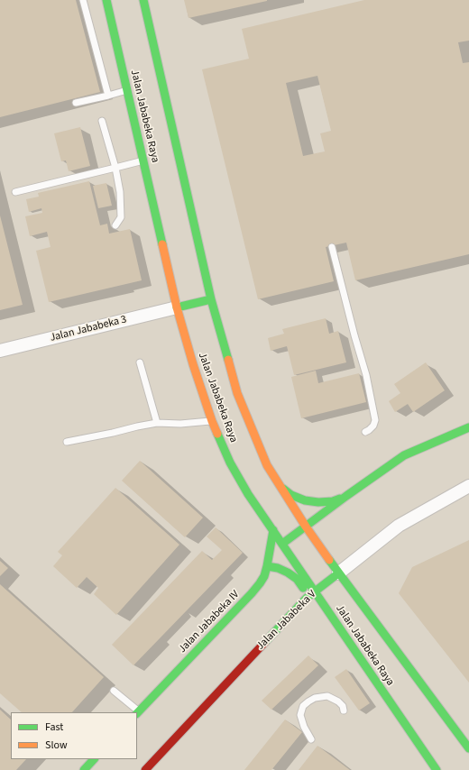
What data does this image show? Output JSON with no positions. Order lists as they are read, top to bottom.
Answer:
{
  "streets": {
    "main road": ["Jalan Jababeka Raya", "Jalan Jababeka V", "Jalan Jababeka IV"],
    "street": ["Jalan Jababeka 3"]
  },
  "crossings": [
    ["Jalan Jababeka Raya", "Jalan Jababeka 3"],
    ["Jalan Jababeka Raya", "Jalan Jababeka V"],
    ["Jalan Jababeka Raya", "Jalan Jababeka IV"]
  ],
  "legend": ["Fast", "Slow"]
}
